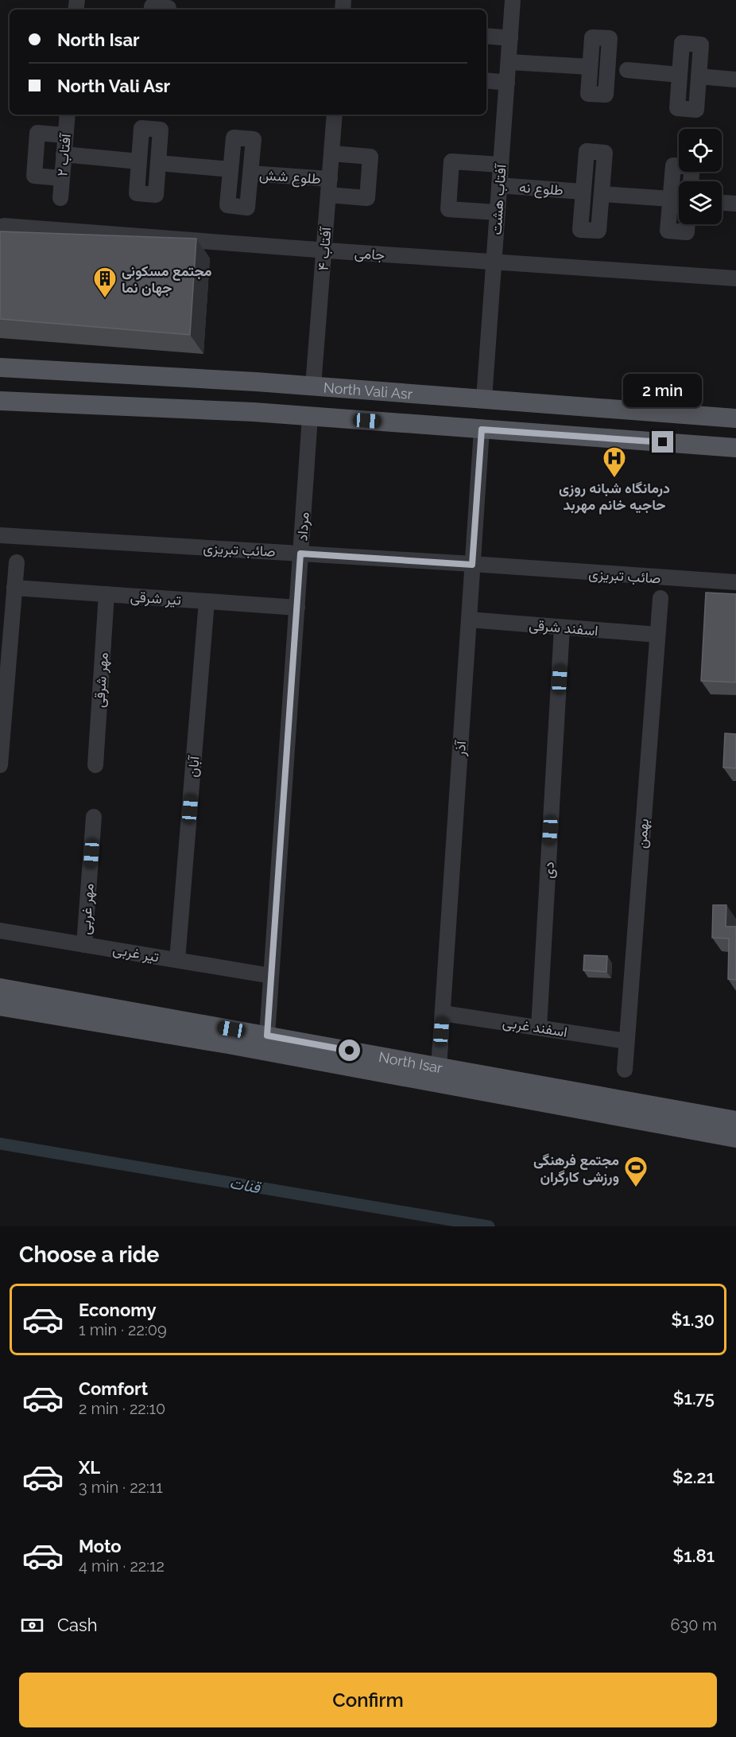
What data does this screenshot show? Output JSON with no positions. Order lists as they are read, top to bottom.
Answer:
{
  "streets": {
    "main road": ["North Vali Asr", "North Isar"],
    "street": [
      "آفتاب ۲",
      "طلوع شش",
      "طلوع نه",
      "آفتاب هشت",
      "آفتاب ۴",
      "جامی",
      "مرداد",
      "صائب تبریزی",
      "تیر شرقی",
      "اسفند شرقی",
      "مهر شرقی",
      "آذر",
      "آبان",
      "بهمن",
      "دی",
      "مهر غربی",
      "تیر غربی",
      "اسفند غربی"
    ]
  },
  "crossings": [
    ["طلوع شش", "آفتاب ۴"],
    ["طلوع نه", "آفتاب هشت"],
    ["آفتاب هشت", "جامی"],
    ["آفتاب هشت", "North Vali Asr"],
    ["آفتاب ۴", "جامی"],
    ["آفتاب ۴", "North Vali Asr"],
    ["مرداد", "صائب تبریزی"],
    ["مرداد", "تیر شرقی"],
    ["مرداد", "تیر غربی"],
    ["مرداد", "North Isar"],
    ["صائب تبریزی", "آذر"],
    ["تیر شرقی", "مهر شرقی"],
    ["تیر شرقی", "آبان"],
    ["اسفند شرقی", "آذر"],
    ["اسفند شرقی", "بهمن"],
    ["اسفند شرقی", "دی"],
    ["آذر", "اسفند غربی"],
    ["آذر", "North Isar"],
    ["آبان", "تیر غربی"],
    ["بهمن", "اسفند غربی"],
    ["دی", "اسفند غربی"],
    ["مهر غربی", "تیر غربی"]
  ],
  "water": ["قنات"],
  "places": {
    "building": ["مجتمع مسکونی جهان نما"],
    "hospital": ["درمانگاه شبانه‌ روزی حاجیه‌ خانم مهربد"],
    "sports": ["مجتمع فرهنگی ورزشی کارگران"]
  },
  "page": {
    "banner": ["North Isar", "North Vali Asr"],
    "bubble": "2 min",
    "heading": "Choose a ride",
    "list": [
      {
        "name": "Economy",
        "note": "1 min · 22:09",
        "value": "$1.30"
      },
      {
        "name": "Comfort",
        "note": "2 min · 22:10",
        "value": "$1.75"
      },
      {
        "name": "XL",
        "note": "3 min · 22:11",
        "value": "$2.21"
      },
      {
        "name": "Moto",
        "note": "4 min · 22:12",
        "value": "$1.81"
      }
    ],
    "pay": ["Cash", "630 m"],
    "buttons": "Confirm"
  }
}
